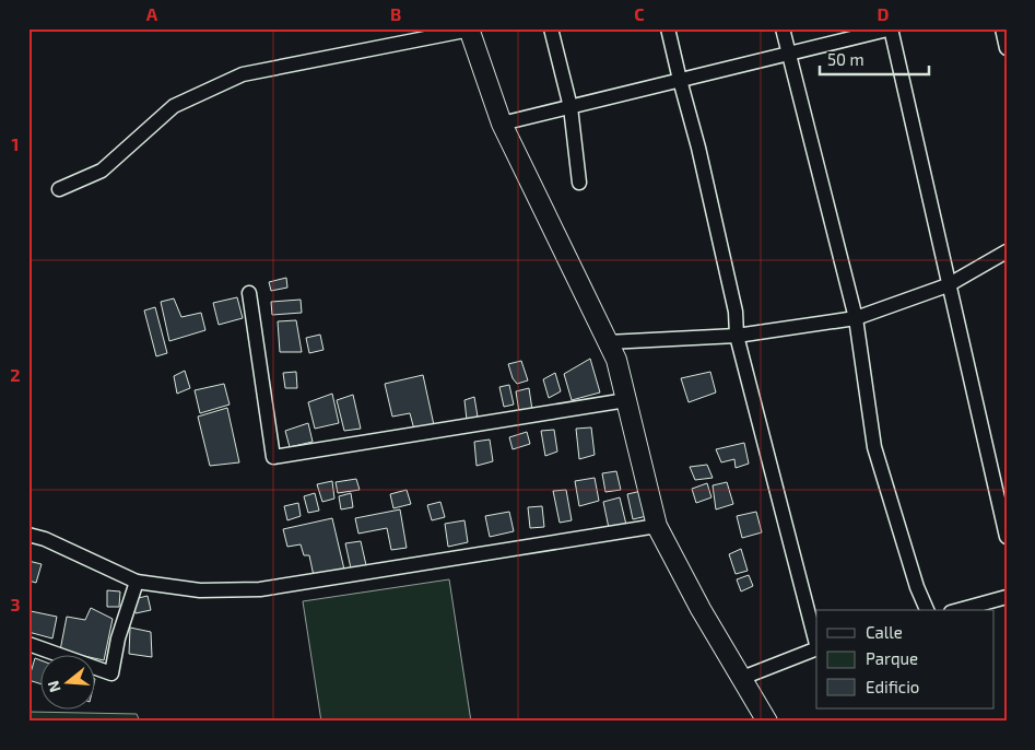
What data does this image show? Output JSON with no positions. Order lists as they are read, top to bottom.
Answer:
{
  "legend": ["Calle", "Parque", "Edificio"],
  "scale_bar": "50 m",
  "north": "left",
  "grid": {
    "columns": [
      "A",
      "B",
      "C",
      "D"
    ],
    "rows": ["1", "2", "3"]
  }
}
